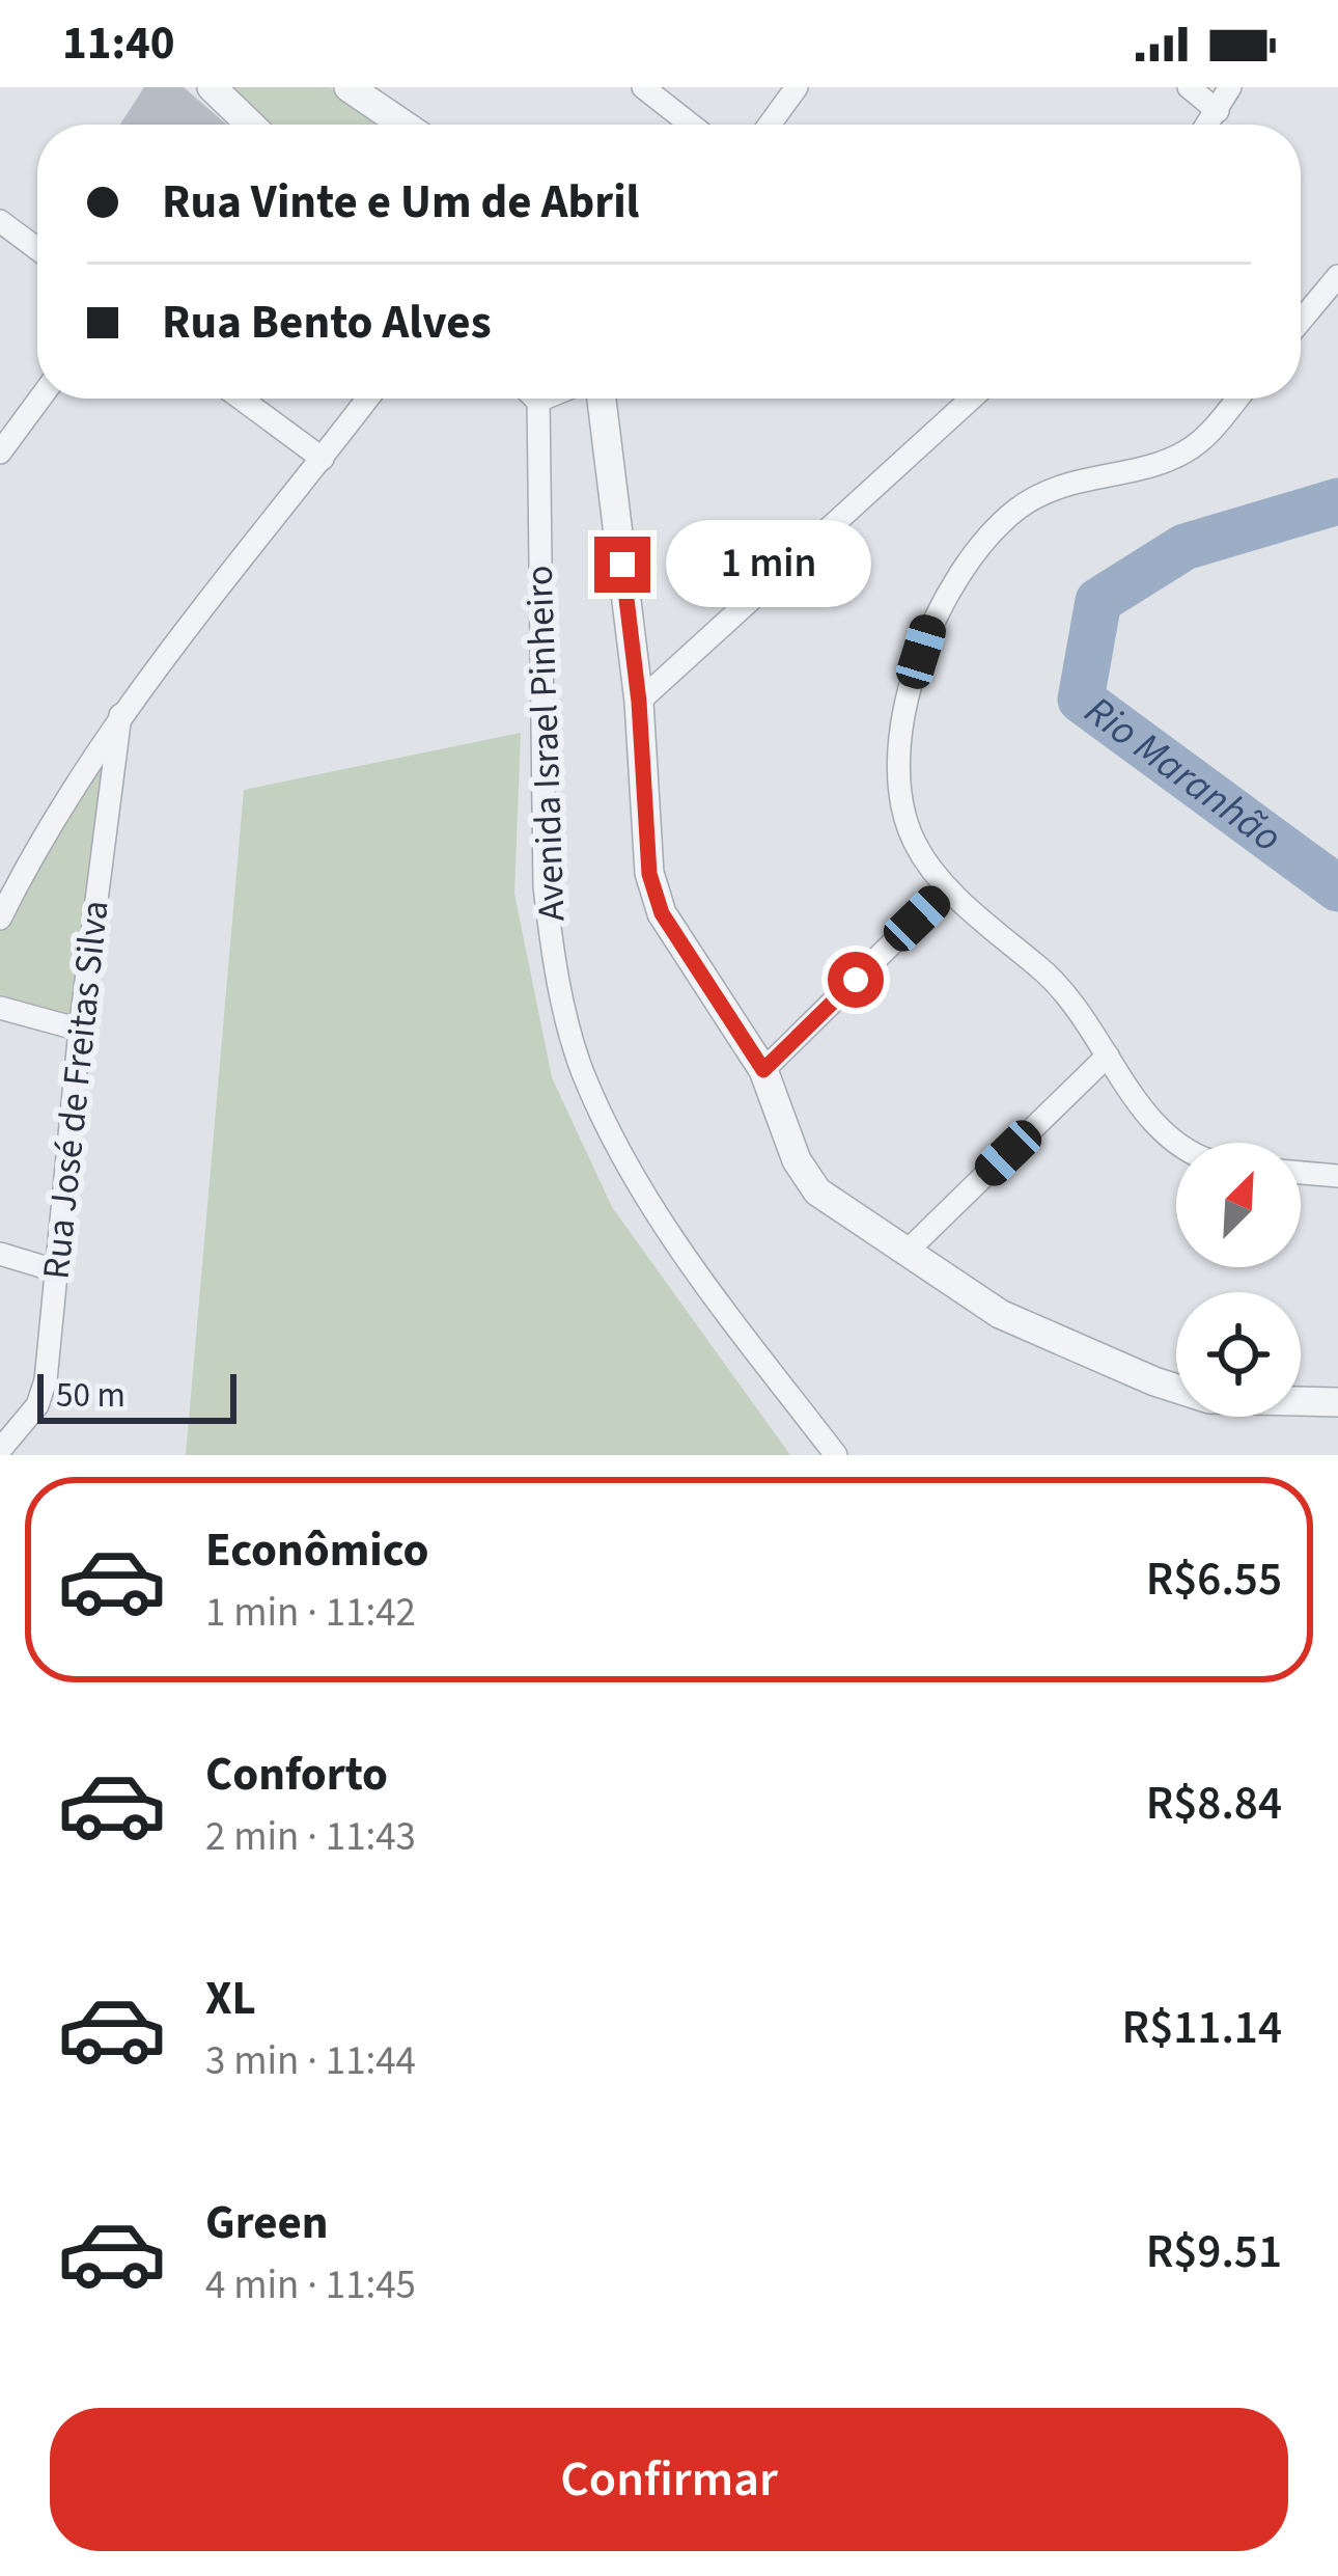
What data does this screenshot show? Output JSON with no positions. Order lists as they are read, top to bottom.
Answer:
{
  "streets": {
    "street": ["Avenida Israel Pinheiro", "Rua José de Freitas Silva"]
  },
  "water": ["Rio Maranhão"],
  "scale_bar": "50 m",
  "north": "top right",
  "page": {
    "status": "11:40",
    "banner": ["Rua Vinte e Um de Abril", "Rua Bento Alves"],
    "bubble": "1 min",
    "scale": "50 m",
    "list": [
      {
        "name": "Econômico",
        "note": "1 min · 11:42",
        "value": "R$6.55"
      },
      {
        "name": "Conforto",
        "note": "2 min · 11:43",
        "value": "R$8.84"
      },
      {
        "name": "XL",
        "note": "3 min · 11:44",
        "value": "R$11.14"
      },
      {
        "name": "Green",
        "note": "4 min · 11:45",
        "value": "R$9.51"
      }
    ],
    "buttons": "Confirmar"
  }
}
